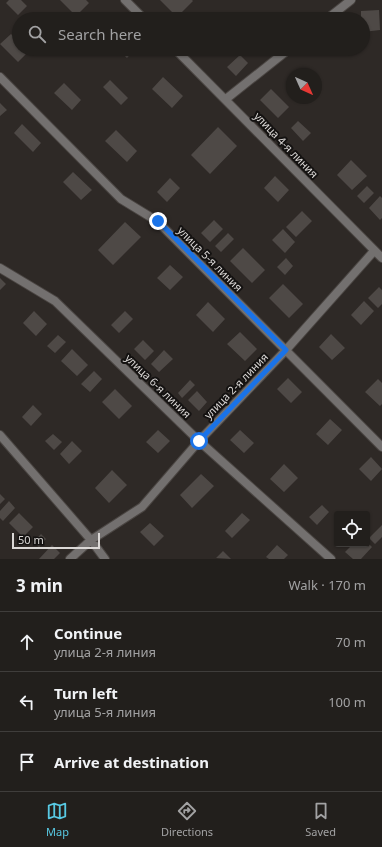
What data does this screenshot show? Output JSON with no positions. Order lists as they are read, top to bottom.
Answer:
{
  "streets": {
    "street": [
      "улица 4-я линия",
      "улица 5-я линия",
      "улица 6-я линия",
      "улица 2-я линия"
    ]
  },
  "crossings": [
    ["улица 4-я линия", "улица 2-я линия"],
    ["улица 5-я линия", "улица 2-я линия"],
    ["улица 6-я линия", "улица 2-я линия"]
  ],
  "scale_bar": "50 m",
  "north": "bottom right",
  "page": {
    "search": "Search here",
    "scale": "50 m",
    "heading": ["3 min", "Walk · 170 m"],
    "list": [
      ["Continue", "улица 2-я линия", "70 m"],
      ["Turn left", "улица 5-я линия", "100 m"],
      "Arrive at destination"
    ],
    "nav": ["Map", "Directions", "Saved"]
  }
}
